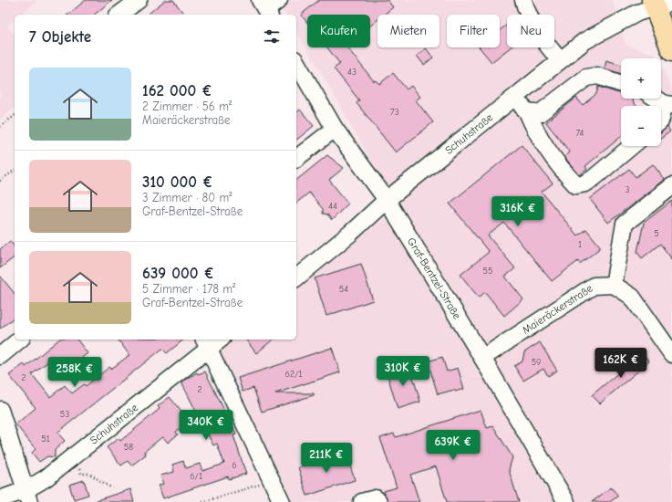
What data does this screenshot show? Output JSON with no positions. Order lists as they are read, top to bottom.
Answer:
{
  "streets": {
    "street": ["Schuhstraße", "Graf-Bentzel-Straße", "Maieräckerstraße"]
  },
  "crossings": [
    ["Schuhstraße", "Graf-Bentzel-Straße"],
    ["Graf-Bentzel-Straße", "Maieräckerstraße"]
  ],
  "house_numbers": [
    "43",
    "73",
    "74",
    "3",
    "44",
    "5",
    "1",
    "55",
    "54",
    "59",
    "62/1",
    "2",
    "2",
    "53",
    "51",
    "58",
    "6",
    "6/1"
  ],
  "page": {
    "chip": [
      "Kaufen",
      "Mieten",
      "Filter",
      "Neu"
    ],
    "heading": "7 Objekte",
    "map_buttons": ["+", "−"],
    "list": [
      {
        "name": "162 000 €",
        "note": "2 Zimmer · 56 m² · Maieräckerstraße"
      },
      {
        "name": "310 000 €",
        "note": "3 Zimmer · 80 m² · Graf-Bentzel-Straße"
      },
      {
        "name": "639 000 €",
        "note": "5 Zimmer · 178 m² · Graf-Bentzel-Straße"
      }
    ],
    "price": [
      "316K €",
      "162K €",
      "310K €",
      "258K €",
      "340K €",
      "639K €",
      "211K €"
    ]
  }
}
